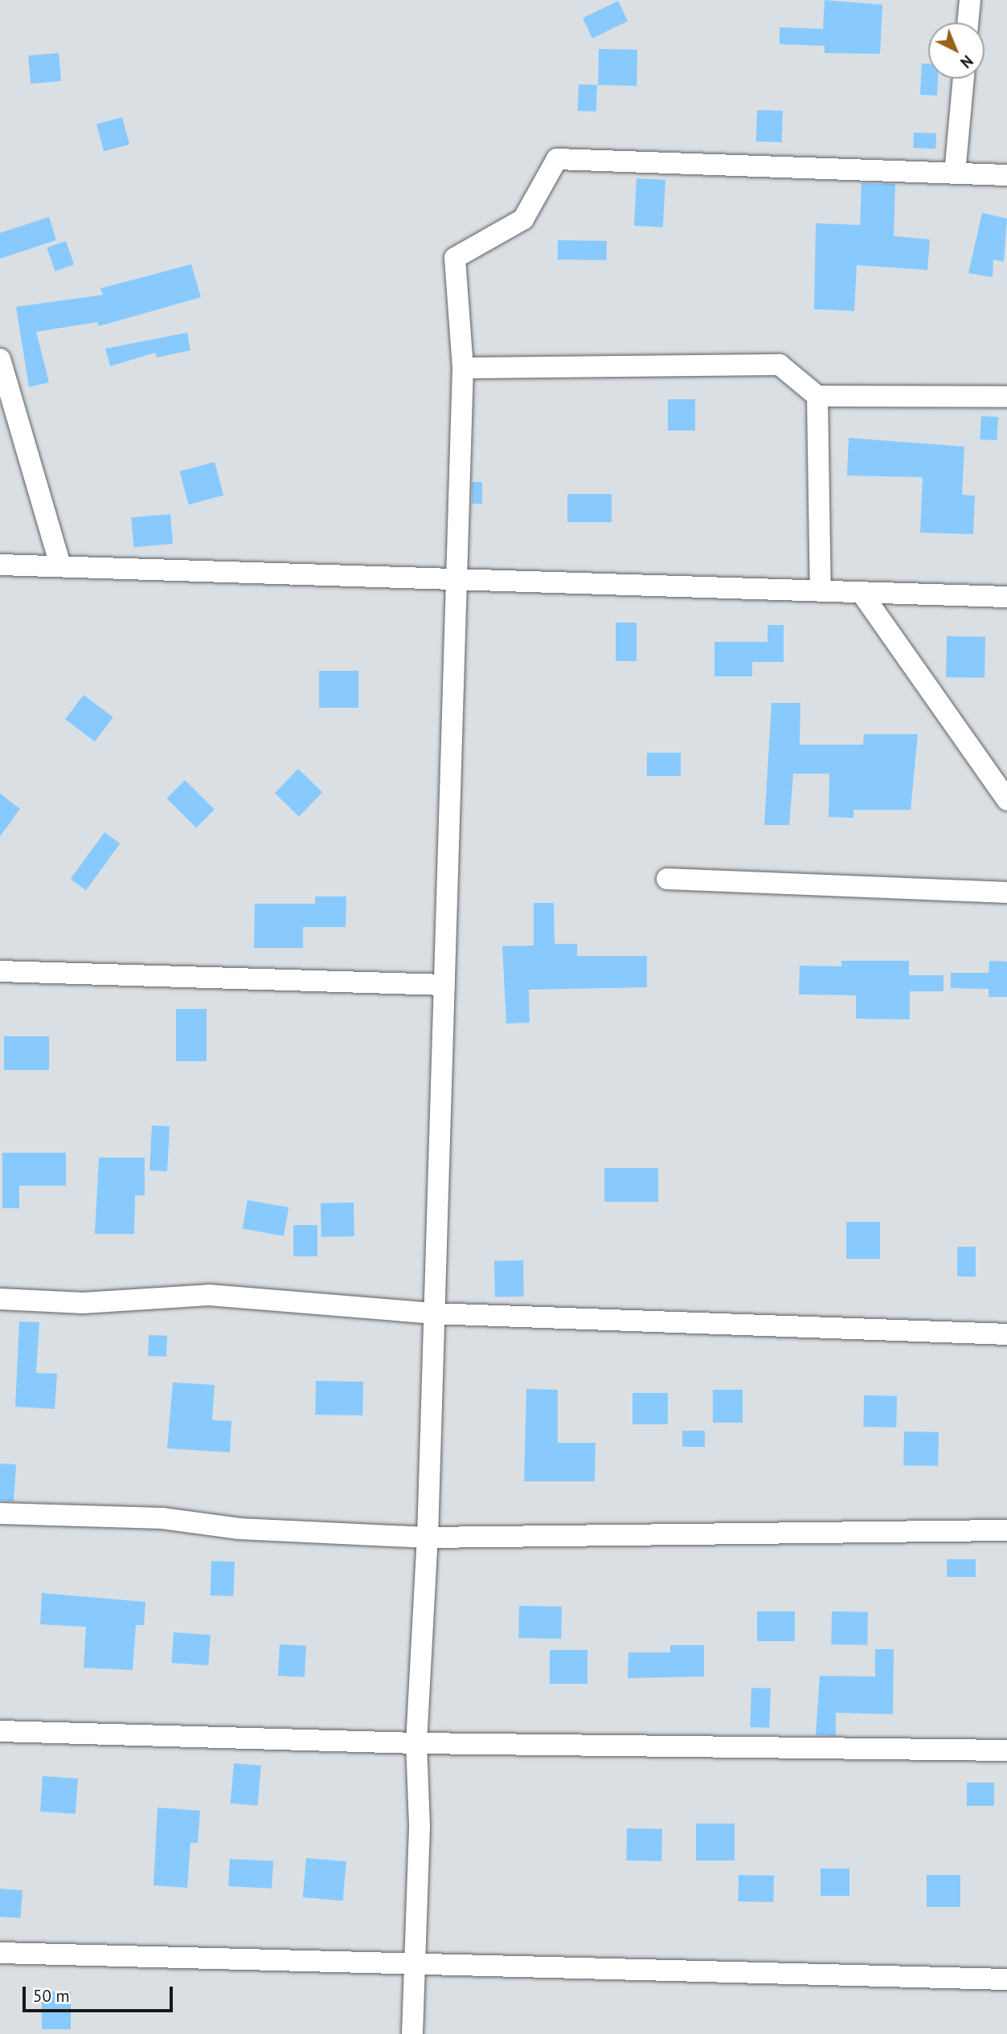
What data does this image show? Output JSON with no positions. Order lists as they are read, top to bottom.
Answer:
{
  "scale_bar": "50 m",
  "north": "bottom right"
}
